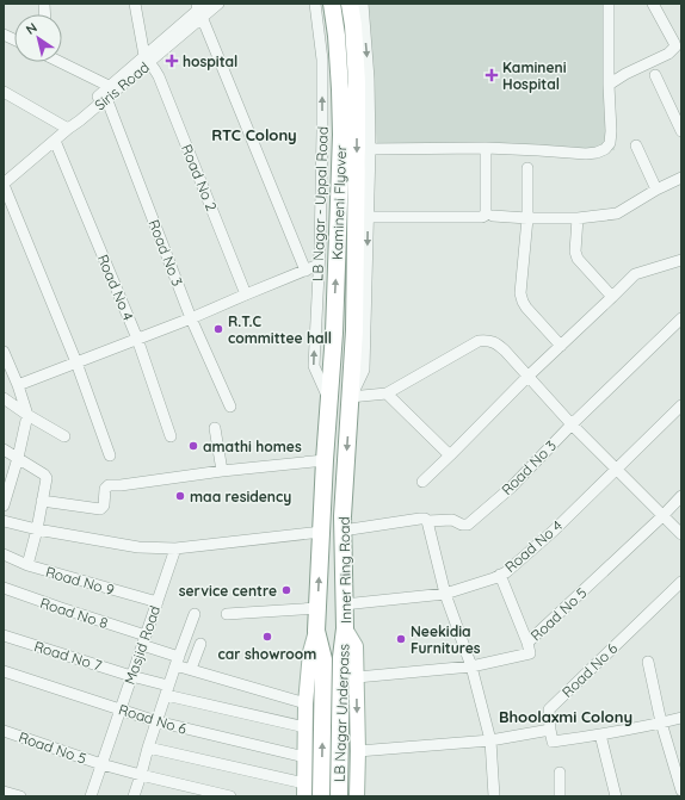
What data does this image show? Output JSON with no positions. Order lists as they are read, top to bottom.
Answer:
{
  "streets": {
    "highway": ["Kamineni Flyover", "Inner Ring Road", "LB Nagar Underpass"],
    "street": [
      "Siris Road",
      "Road No 2",
      "LB Nagar - Uppal Road",
      "Road No 3",
      "Road No 4",
      "Road No 9",
      "Road No 8",
      "Road No 5",
      "Masjid Road",
      "Road No 7",
      "Road No 6"
    ]
  },
  "crossings": [
    ["Siris Road", "Road No 2"],
    ["Siris Road", "Road No 3"],
    ["Siris Road", "Road No 4"],
    ["Kamineni Flyover", "LB Nagar - Uppal Road"],
    ["Kamineni Flyover", "Inner Ring Road"],
    ["LB Nagar - Uppal Road", "Inner Ring Road"],
    ["Road No 3", "Inner Ring Road"],
    ["Road No 4", "Inner Ring Road"],
    ["Inner Ring Road", "Road No 8"],
    ["Inner Ring Road", "Road No 5"],
    ["Inner Ring Road", "Road No 7"],
    ["Inner Ring Road", "Road No 6"],
    ["Inner Ring Road", "LB Nagar Underpass"],
    ["Road No 9", "Masjid Road"],
    ["Road No 8", "Masjid Road"],
    ["Road No 5", "Masjid Road"],
    ["Masjid Road", "Road No 7"],
    ["Masjid Road", "Road No 6"]
  ],
  "districts": ["RTC Colony", "Bhoolaxmi Colony"],
  "places": {
    "health": ["hospital", "Kamineni Hospital"],
    "other": [
      "R.T.C committee hall",
      "amathi homes",
      "maa residency",
      "service centre",
      "car showroom",
      "Neekidia Furnitures"
    ]
  },
  "north": "top left"
}
